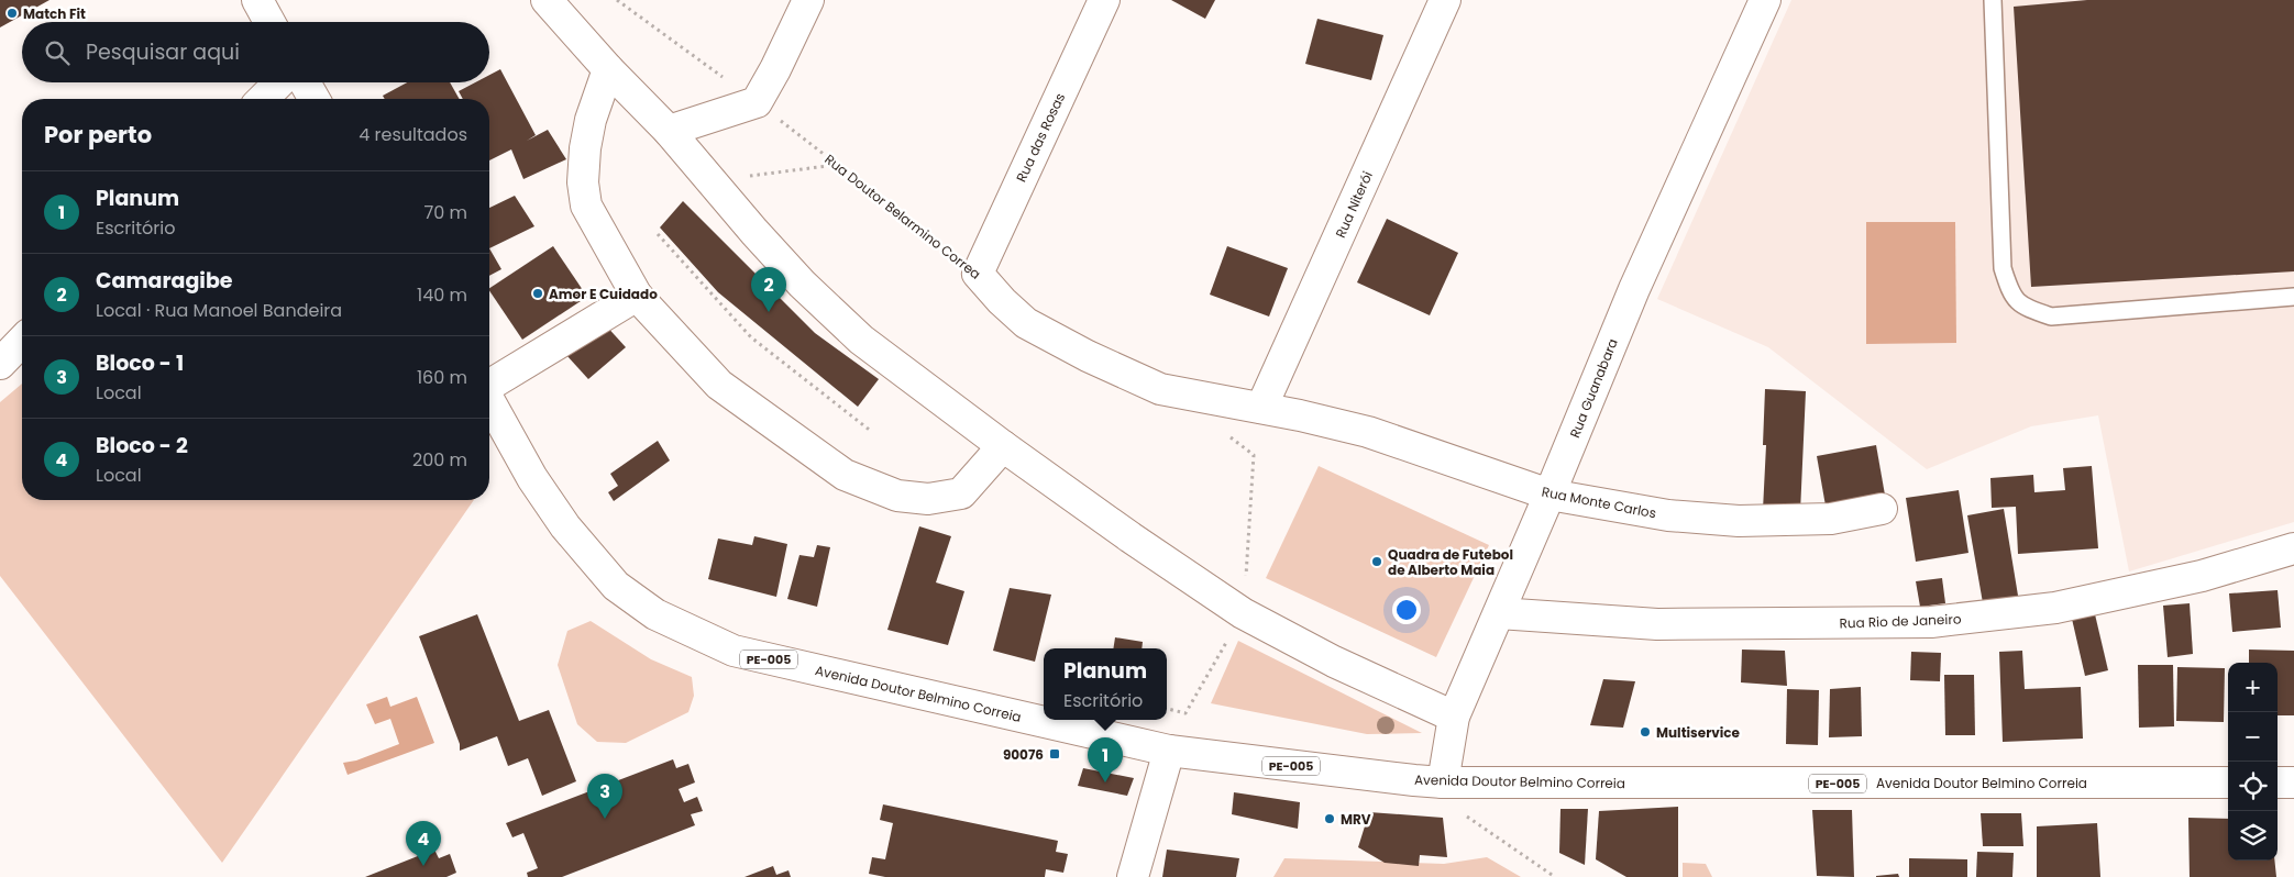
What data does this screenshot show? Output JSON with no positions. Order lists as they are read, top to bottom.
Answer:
{
  "streets": {
    "street": [
      "Rua das Rosas",
      "Rua Niterói",
      "Rua Doutor Belarmino Correa",
      "Rua Guanabara",
      "Rua Monte Carlos",
      "Rua Rio de Janeiro",
      "PE-005",
      "Avenida Doutor Belmino Correia"
    ]
  },
  "crossings": [
    ["Rua das Rosas", "Rua Doutor Belarmino Correa"],
    ["Rua Niterói", "Rua Doutor Belarmino Correa"],
    ["Rua Niterói", "Rua Monte Carlos"],
    ["Rua Doutor Belarmino Correa", "Rua Monte Carlos"],
    ["Rua Guanabara", "Rua Monte Carlos"],
    ["Rua Guanabara", "Rua Rio de Janeiro"],
    ["Rua Guanabara", "Avenida Doutor Belmino Correia"]
  ],
  "places": {
    "other": [
      "Match Fit",
      "Amor E Cuidado",
      "Quadra de Futebol de Alberto Maia",
      "Multiservice",
      "MRV"
    ],
    "transit": ["90076"]
  },
  "page": {
    "search": "Pesquisar aqui",
    "heading": ["Por perto", "4 resultados"],
    "list": [
      {
        "mark": "1",
        "name": "Planum",
        "note": "Escritório",
        "value": "70 m"
      },
      {
        "mark": "2",
        "name": "Camaragibe",
        "note": "Local · Rua Manoel Bandeira",
        "value": "140 m"
      },
      {
        "mark": "3",
        "name": "Bloco - 1",
        "note": "Local",
        "value": "160 m"
      },
      {
        "mark": "4",
        "name": "Bloco - 2",
        "note": "Local",
        "value": "200 m"
      }
    ],
    "pins": [
      "2",
      "1",
      "3",
      "4"
    ],
    "popup": ["Planum", "Escritório"],
    "map_buttons": ["+", "−"]
  }
}
